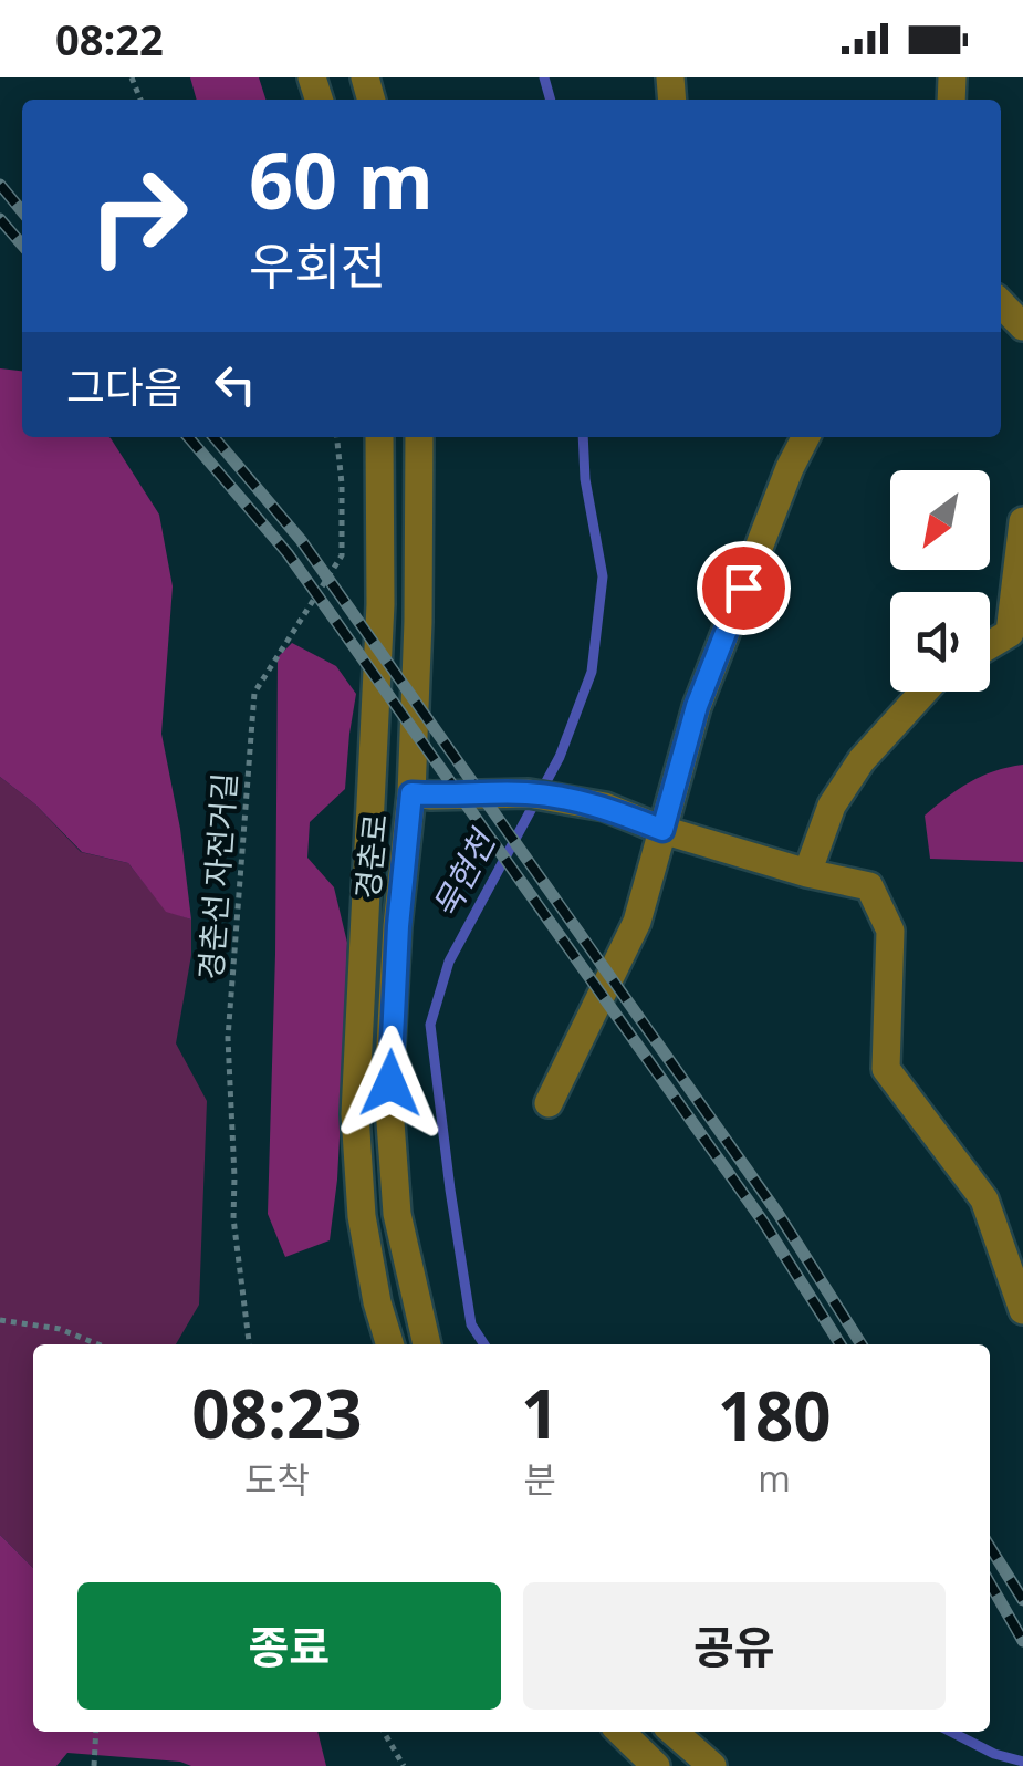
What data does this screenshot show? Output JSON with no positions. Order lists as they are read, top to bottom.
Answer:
{
  "streets": {
    "street": ["경춘로"],
    "path": ["경춘선 자전거길"]
  },
  "water": ["묵현천"],
  "north": "bottom left",
  "page": {
    "status": "08:22",
    "turn": ["60 m", "우회전"],
    "then": "그다음",
    "eta": [
      "08:23",
      "도착",
      "1",
      "분",
      "180",
      "m"
    ],
    "buttons": ["종료", "공유"]
  }
}
